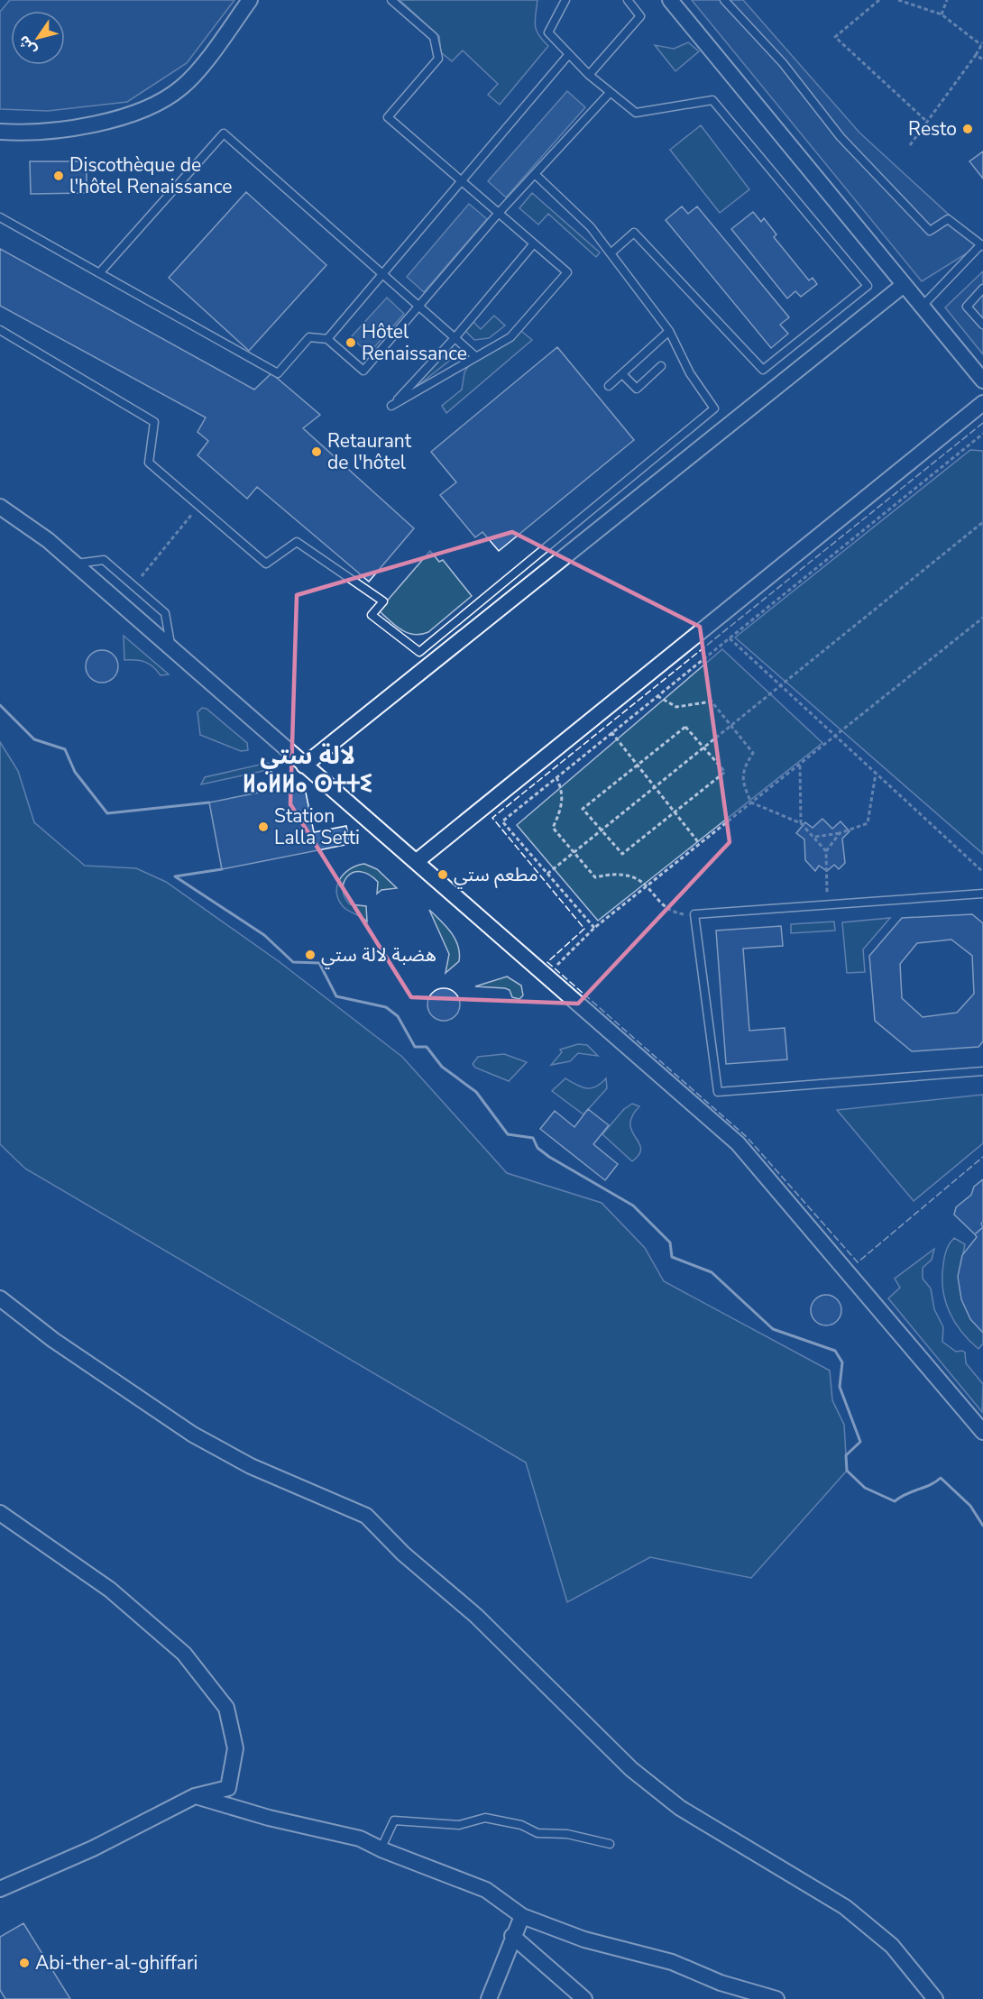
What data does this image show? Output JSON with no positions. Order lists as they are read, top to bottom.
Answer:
{
  "districts": ["لالة ستي ⵍⴰⵍⵍⴰ ⵙⵜⵜⵉ"],
  "places": [
    "Resto",
    "Discothèque de l'hôtel Renaissance",
    "Hôtel Renaissance",
    "Retaurant de l'hôtel",
    "Station Lalla Setti",
    "مطعم ستي",
    "هضبة لالة ستي",
    "Abi-ther-al-ghiffari"
  ],
  "north": "bottom left"
}
